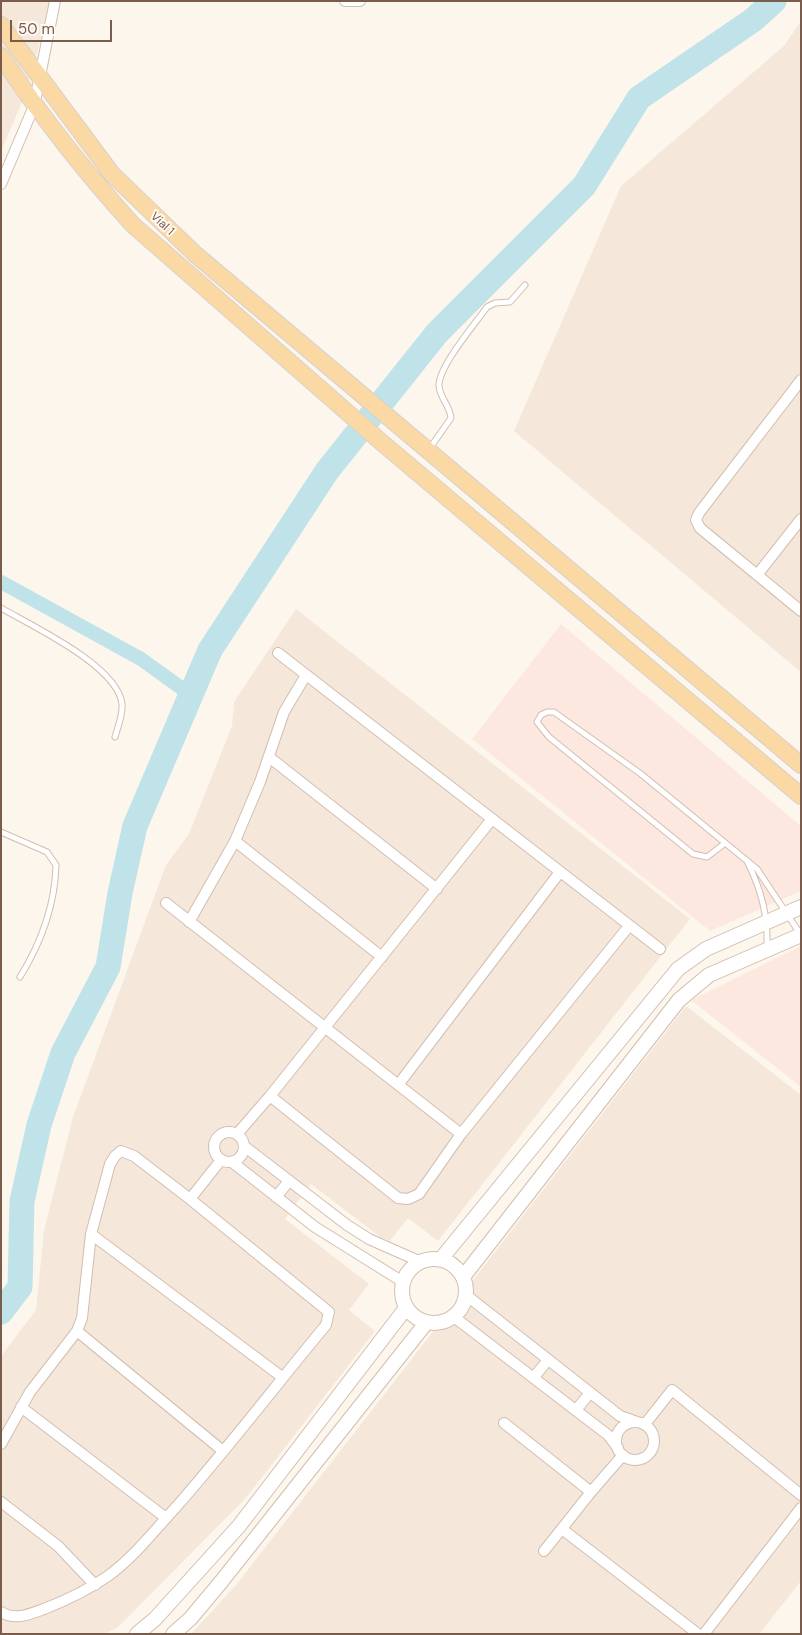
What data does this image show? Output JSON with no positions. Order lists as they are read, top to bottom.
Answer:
{
  "streets": {
    "main road": ["Vial 1"]
  },
  "scale_bar": "50 m"
}
